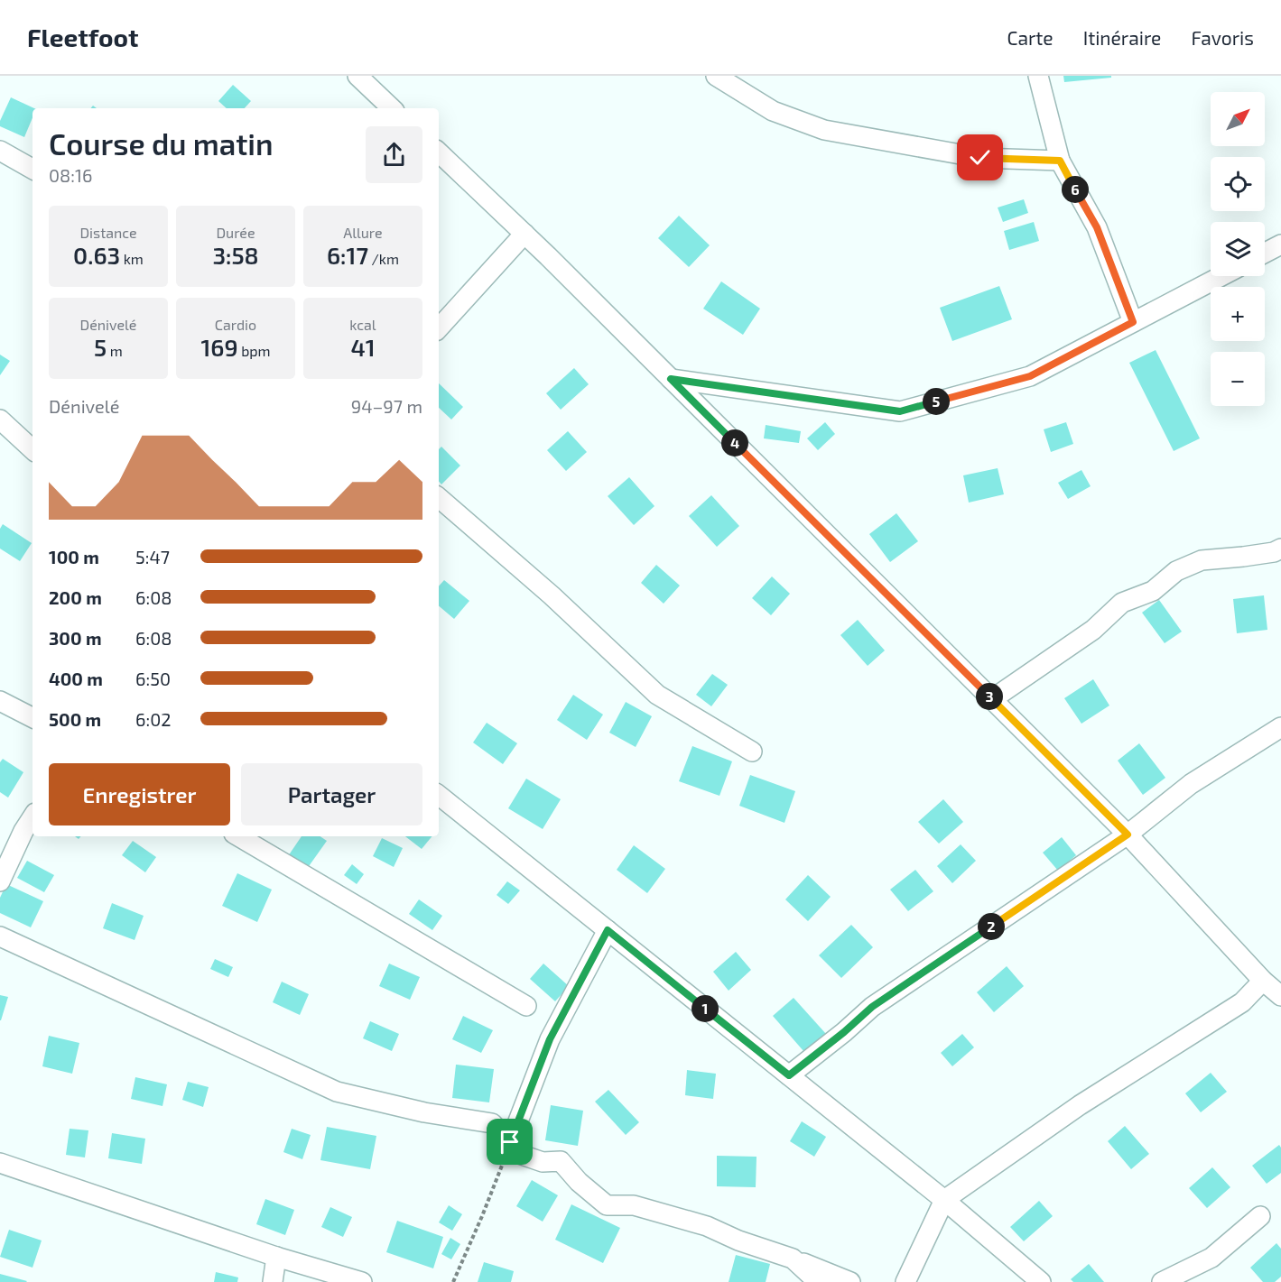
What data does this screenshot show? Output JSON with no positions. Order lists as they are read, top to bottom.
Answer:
{
  "north": "top right",
  "page": {
    "header": "Fleetfoot",
    "nav": ["Carte", "Itinéraire", "Favoris"],
    "map_buttons": ["+", "−"],
    "heading": ["Course du matin", "08:16"],
    "pins": [
      "6",
      "5",
      "4",
      "3",
      "2",
      "1"
    ],
    "stats": [
      ["Distance", "0.63 km"],
      ["Durée", "3:58"],
      ["Allure", "6:17 /km"],
      ["Dénivelé", "5 m"],
      ["Cardio", "169 bpm"],
      ["kcal", "41"]
    ],
    "chart": ["Dénivelé", "94–97 m"],
    "list": [
      {
        "name": "100 m",
        "note": "5:47"
      },
      {
        "name": "200 m",
        "note": "6:08"
      },
      {
        "name": "300 m",
        "note": "6:08"
      },
      {
        "name": "400 m",
        "note": "6:50"
      },
      {
        "name": "500 m",
        "note": "6:02"
      }
    ],
    "buttons": ["Enregistrer", "Partager"]
  }
}
